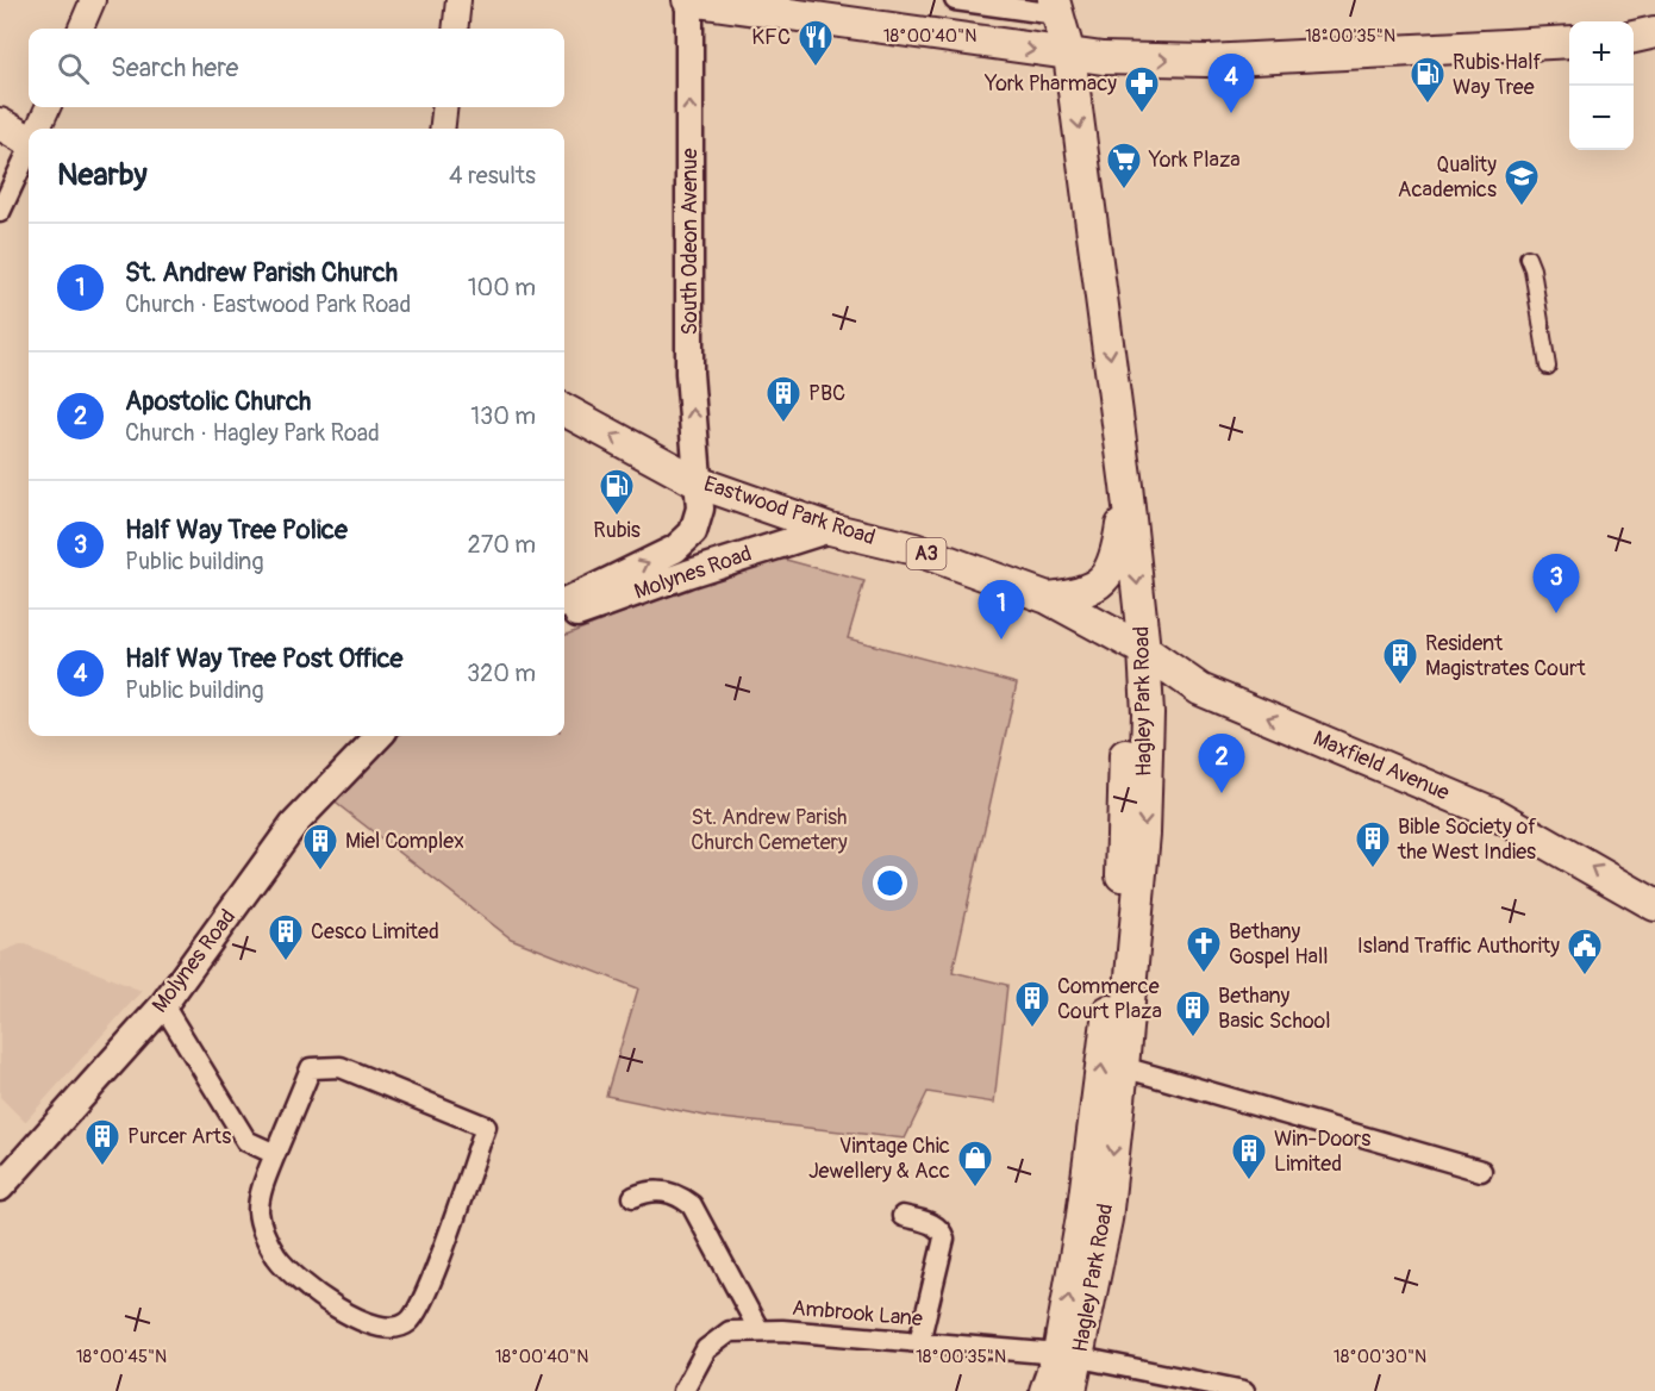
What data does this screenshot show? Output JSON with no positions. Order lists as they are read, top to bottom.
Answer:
{
  "streets": {
    "main road": [
      "South Odeon Avenue",
      "Eastwood Park Road",
      "A3",
      "Molynes Road",
      "Hagley Park Road",
      "Maxfield Avenue"
    ],
    "street": ["Ambrook Lane"]
  },
  "crossings": [
    ["South Odeon Avenue", "Eastwood Park Road"],
    ["Eastwood Park Road", "Molynes Road"],
    ["Eastwood Park Road", "Hagley Park Road"],
    ["Eastwood Park Road", "Maxfield Avenue"],
    ["Hagley Park Road", "Maxfield Avenue"],
    ["Hagley Park Road", "Ambrook Lane"]
  ],
  "one_way": ["South Odeon Avenue", "Maxfield Avenue"],
  "parks": ["St. Andrew Parish Church Cemetery"],
  "places": {
    "restaurant": ["KFC"],
    "fuel station": ["Rubis Half Way Tree", "Rubis"],
    "pharmacy": ["York Pharmacy"],
    "supermarket": ["York Plaza"],
    "school or university": ["Quality Academics"],
    "building": [
      "PBC",
      "Resident Magistrates Court",
      "Bible Society of the West Indies",
      "Miel Complex",
      "Cesco Limited",
      "Commerce Court Plaza",
      "Bethany Basic School",
      "Purcer Arts",
      "Win-Doors Limited"
    ],
    "church": ["Bethany Gospel Hall"],
    "public building": ["Island Traffic Authority"],
    "shop": ["Vintage Chic Jewellery & Acc"]
  },
  "page": {
    "map_buttons": ["+", "−"],
    "search": "Search here",
    "pins": [
      "4",
      "3",
      "1",
      "2"
    ],
    "heading": ["Nearby", "4 results"],
    "list": [
      {
        "mark": "1",
        "name": "St. Andrew Parish Church",
        "note": "Church · Eastwood Park Road",
        "value": "100 m"
      },
      {
        "mark": "2",
        "name": "Apostolic Church",
        "note": "Church · Hagley Park Road",
        "value": "130 m"
      },
      {
        "mark": "3",
        "name": "Half Way Tree Police",
        "note": "Public building",
        "value": "270 m"
      },
      {
        "mark": "4",
        "name": "Half Way Tree Post Office",
        "note": "Public building",
        "value": "320 m"
      }
    ]
  },
  "coordinates": [
    "18°00'40\"N",
    "18°00'35\"N",
    "18°00'45\"N",
    "18°00'30\"N"
  ]
}
